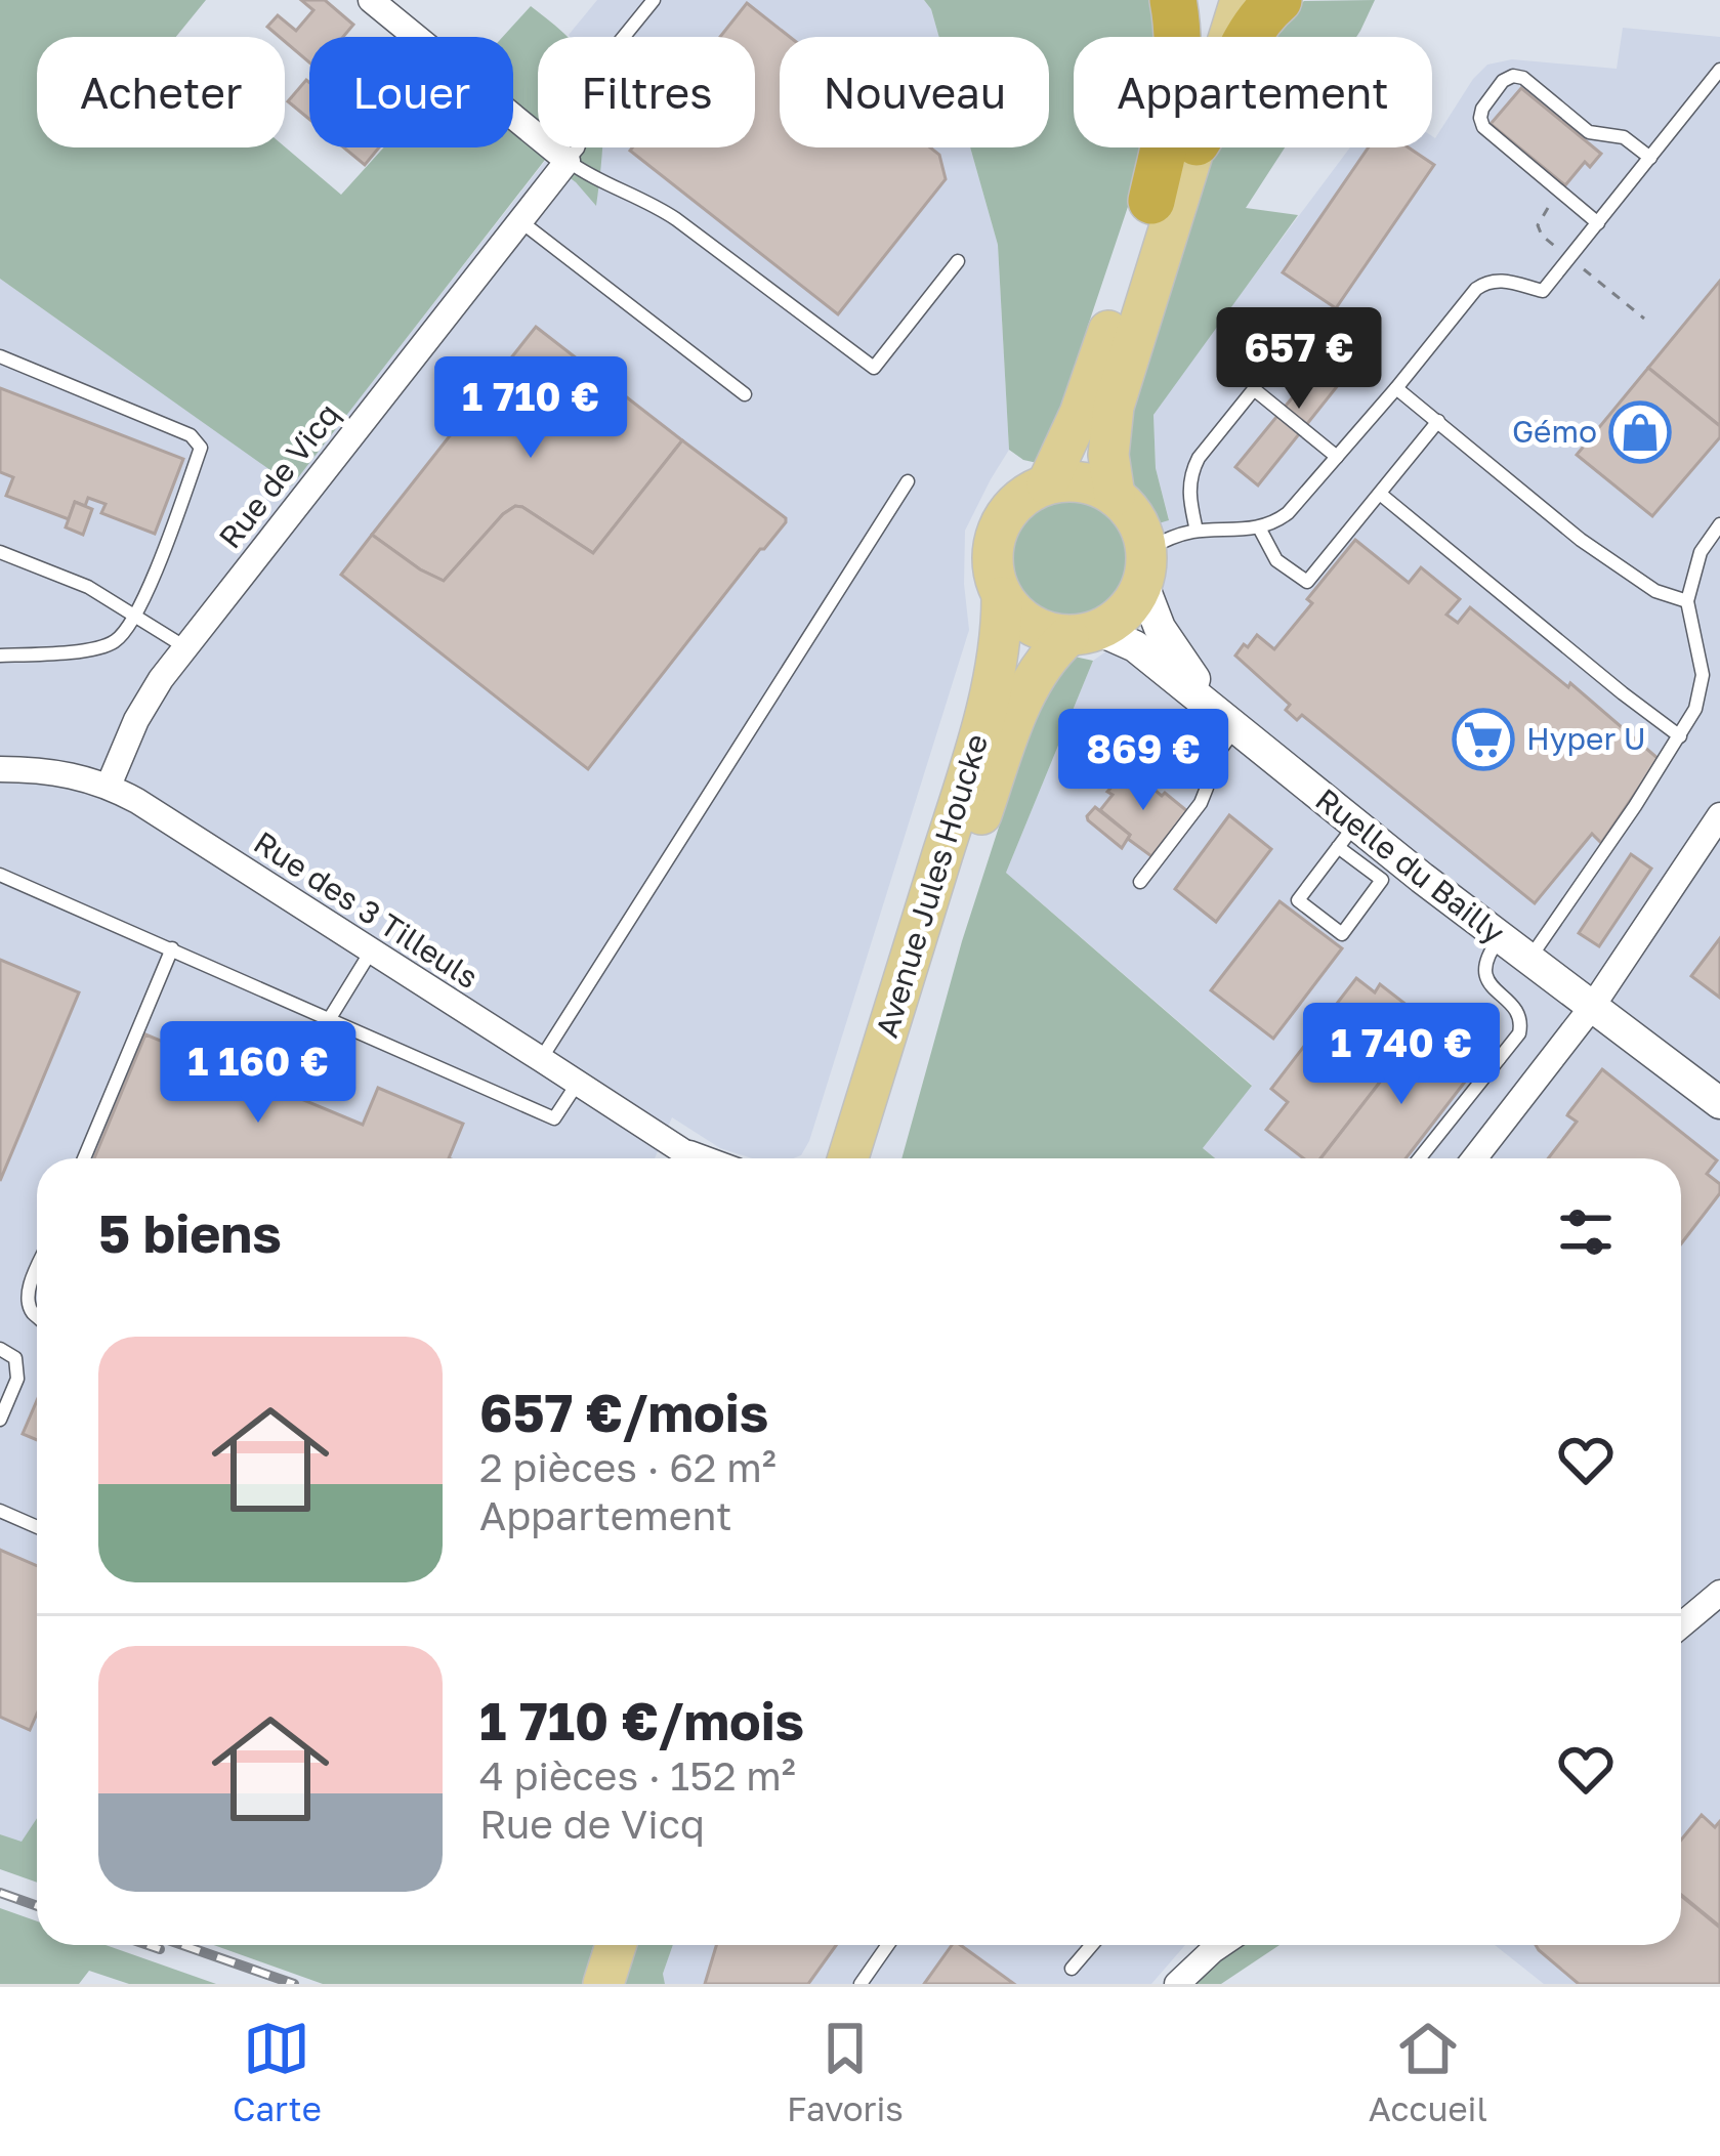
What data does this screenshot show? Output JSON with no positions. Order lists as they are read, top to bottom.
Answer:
{
  "streets": {
    "main road": ["Avenue Jules Houcke"],
    "street": ["Rue de Vicq", "Ruelle du Bailly", "Rue des 3 Tilleuls"]
  },
  "crossings": [
    ["Rue de Vicq", "Rue des 3 Tilleuls"],
    ["Ruelle du Bailly", "Avenue Jules Houcke"]
  ],
  "places": {
    "shop": ["Gémo"],
    "supermarket": ["Hyper U"]
  },
  "page": {
    "chip": [
      "Acheter",
      "Louer",
      "Filtres",
      "Nouveau",
      "Appartement"
    ],
    "price": [
      "657 €",
      "1 710 €",
      "869 €",
      "1 740 €",
      "1 160 €"
    ],
    "heading": "5 biens",
    "list": [
      {
        "name": "657 €/mois",
        "note": "2 pièces · 62 m² · Appartement"
      },
      {
        "name": "1 710 €/mois",
        "note": "4 pièces · 152 m² · Rue de Vicq"
      }
    ],
    "tabs": ["Carte", "Favoris", "Accueil"]
  }
}
